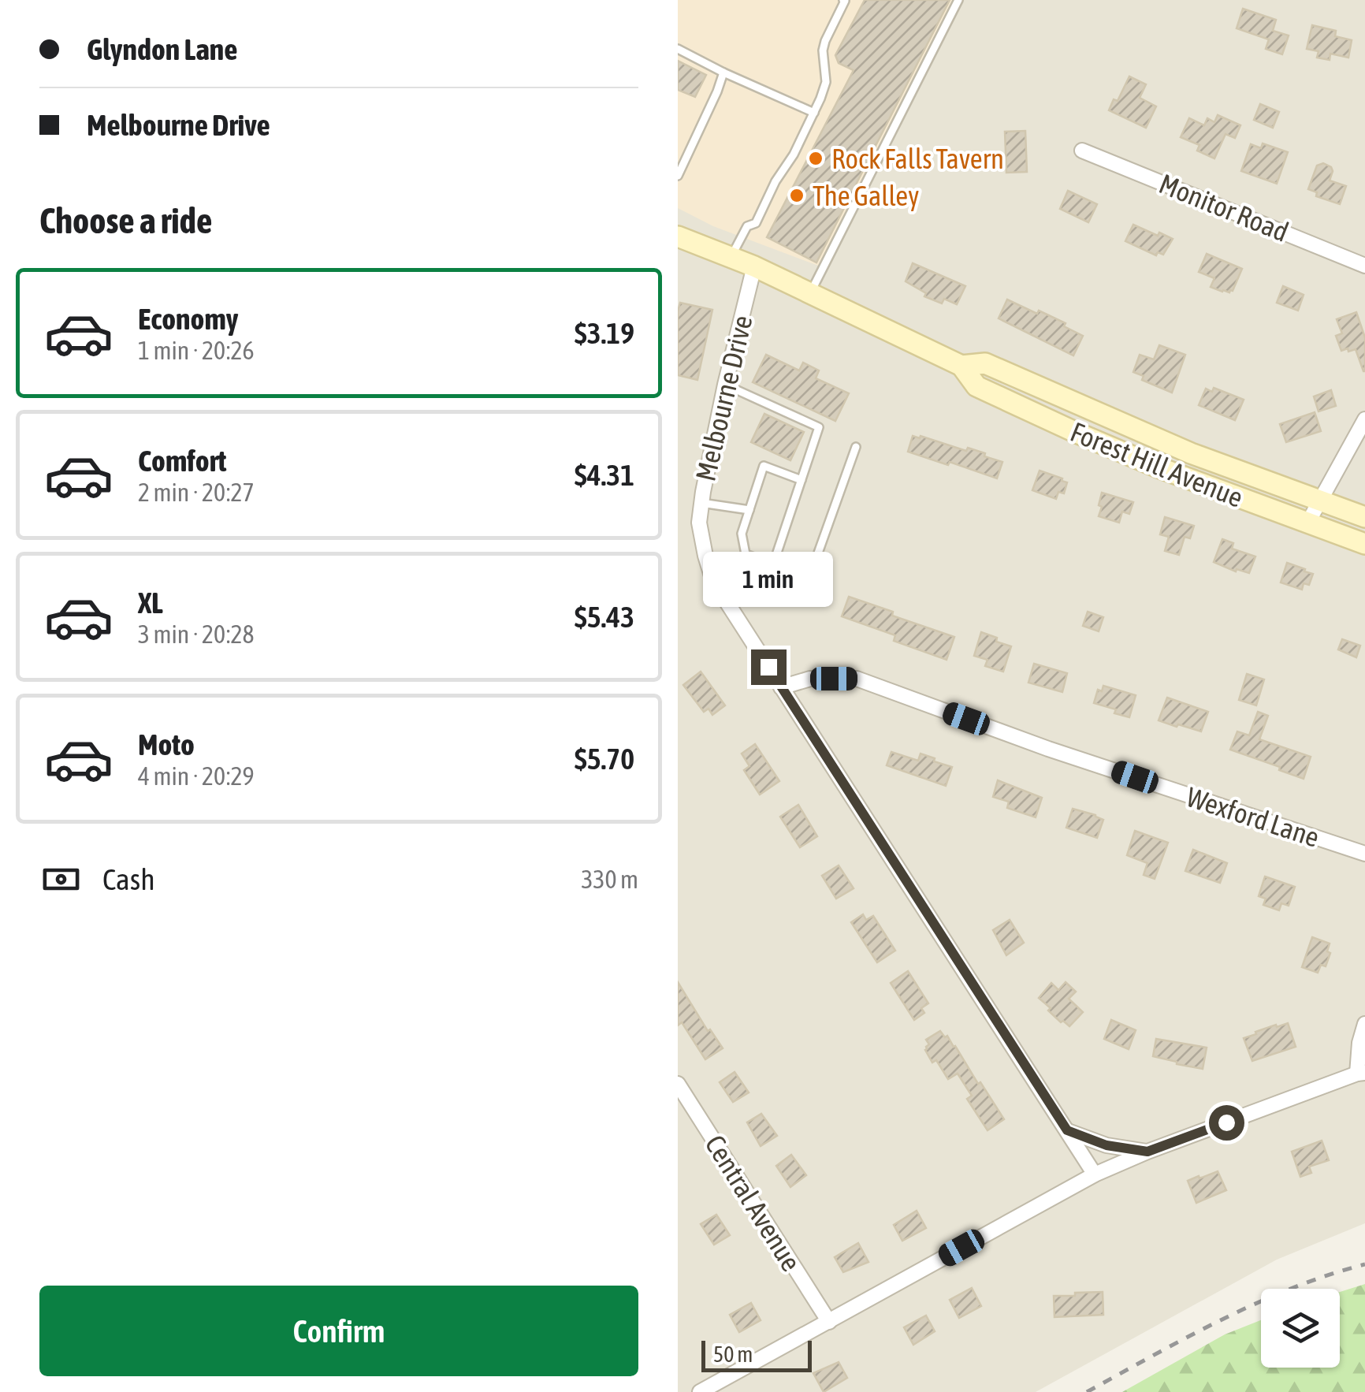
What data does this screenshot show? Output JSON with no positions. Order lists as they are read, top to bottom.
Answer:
{
  "streets": {
    "main road": ["Forest Hill Avenue"],
    "street": [
      "Monitor Road",
      "Melbourne Drive",
      "Wexford Lane",
      "Central Avenue"
    ]
  },
  "crossings": [
    ["Melbourne Drive", "Forest Hill Avenue"],
    ["Melbourne Drive", "Wexford Lane"]
  ],
  "places": ["Rock Falls Tavern", "The Galley"],
  "scale_bar": "50 m",
  "page": {
    "banner": ["Glyndon Lane", "Melbourne Drive"],
    "heading": "Choose a ride",
    "list": [
      {
        "name": "Economy",
        "note": "1 min · 20:26",
        "value": "$3.19"
      },
      {
        "name": "Comfort",
        "note": "2 min · 20:27",
        "value": "$4.31"
      },
      {
        "name": "XL",
        "note": "3 min · 20:28",
        "value": "$5.43"
      },
      {
        "name": "Moto",
        "note": "4 min · 20:29",
        "value": "$5.70"
      }
    ],
    "bubble": "1 min",
    "pay": ["Cash", "330 m"],
    "buttons": "Confirm",
    "scale": "50 m"
  }
}
